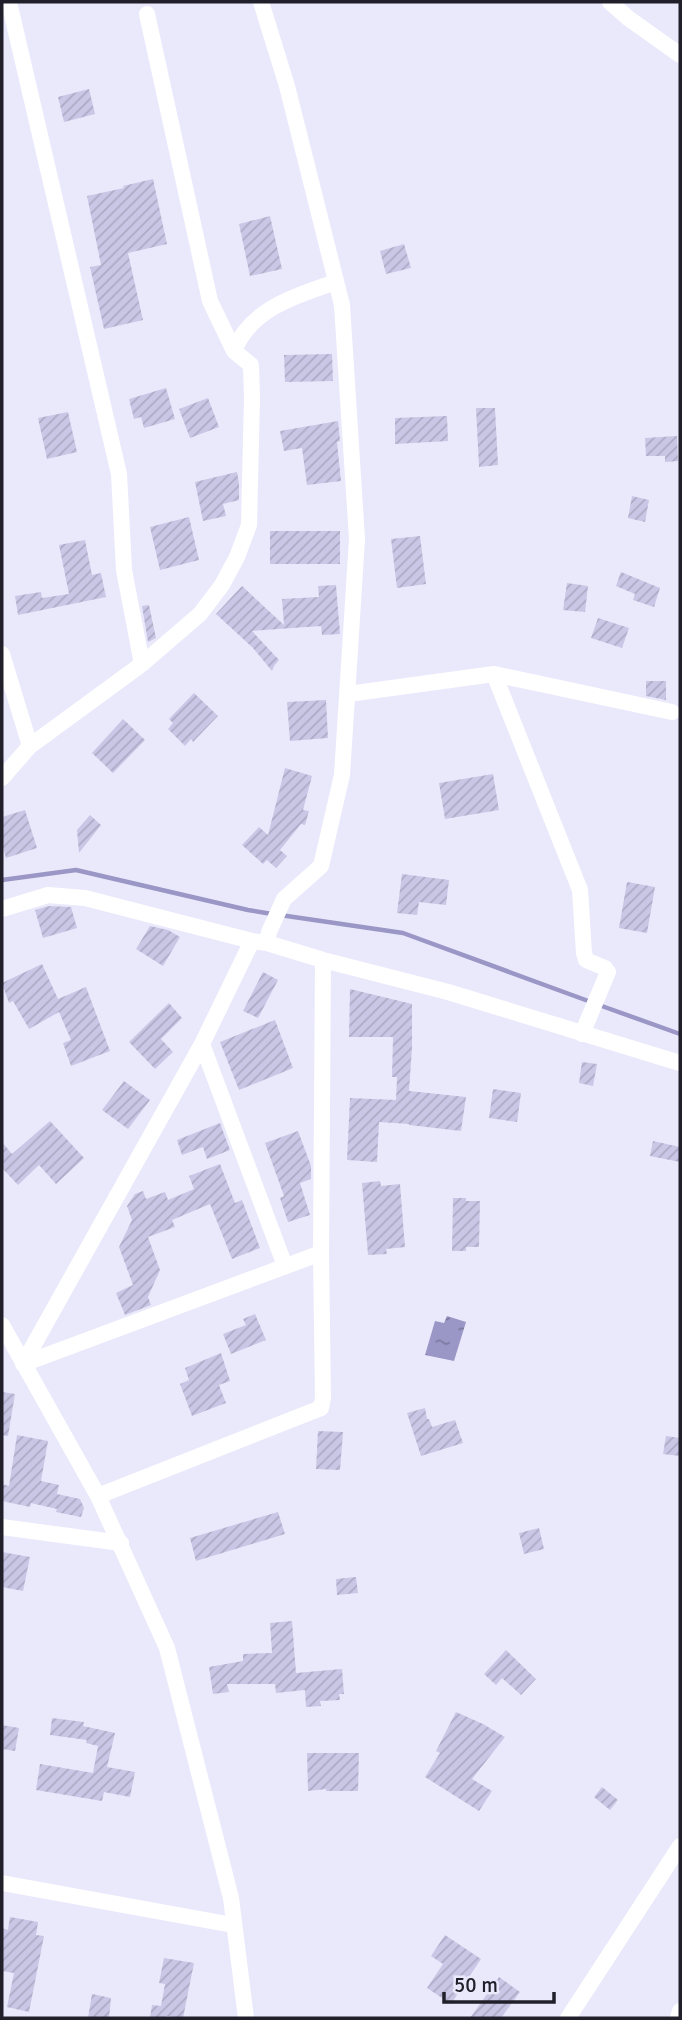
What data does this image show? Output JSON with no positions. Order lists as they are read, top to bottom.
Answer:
{
  "scale_bar": "50 m"
}
